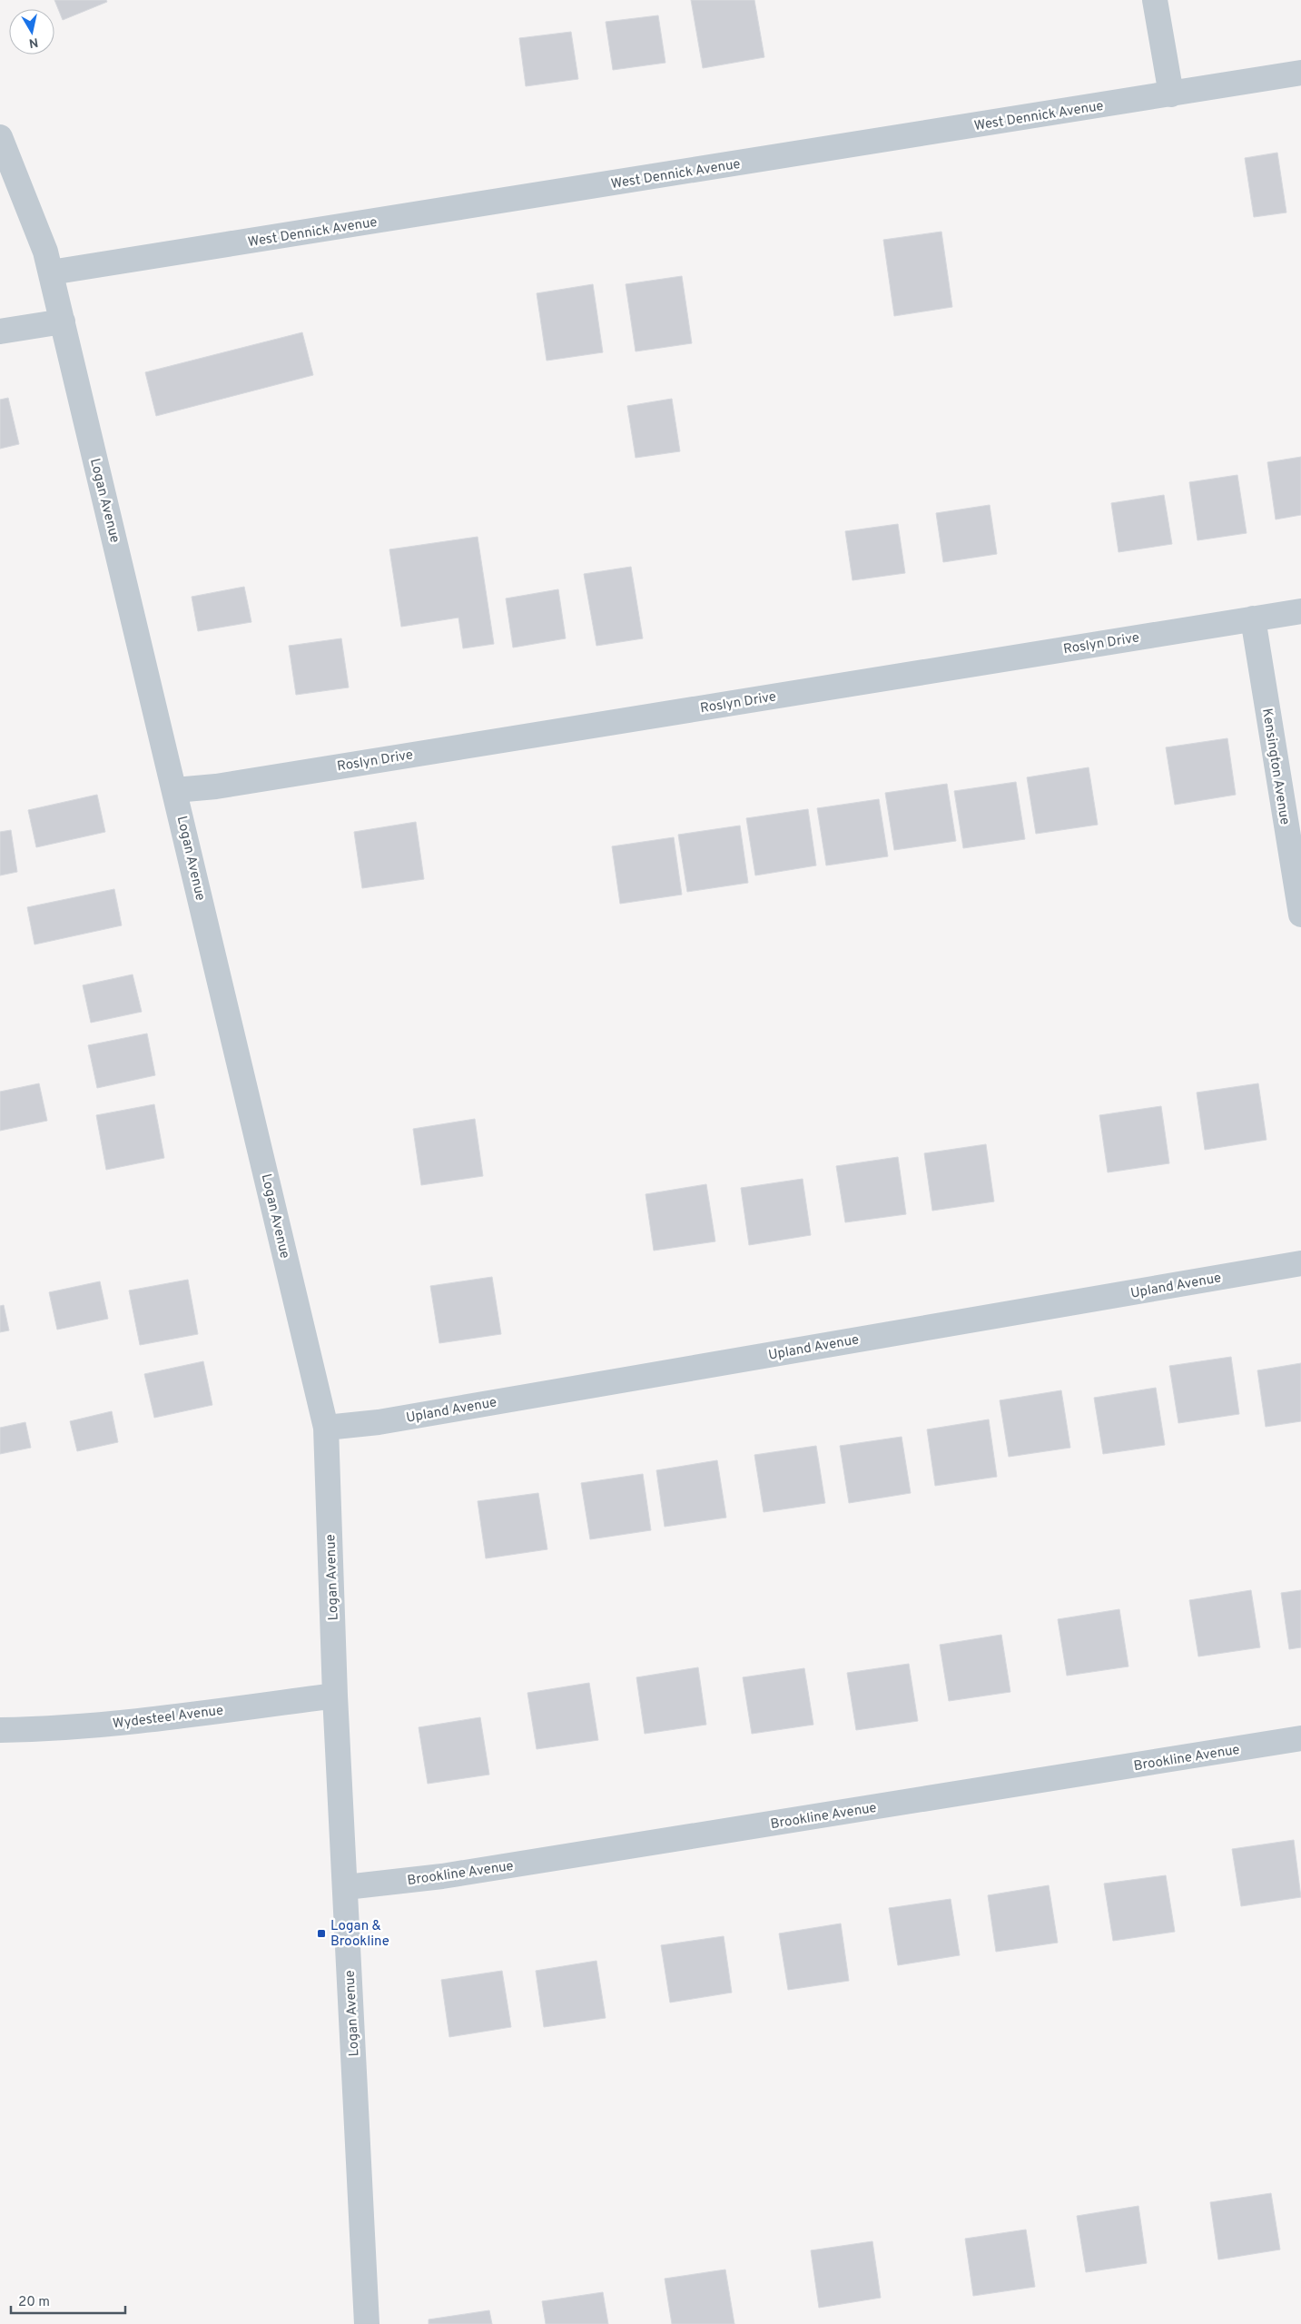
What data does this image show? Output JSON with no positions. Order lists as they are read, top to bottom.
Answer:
{
  "streets": {
    "street": [
      "West Dennick Avenue",
      "Logan Avenue",
      "Roslyn Drive",
      "Kensington Avenue",
      "Upland Avenue",
      "Wydesteel Avenue",
      "Brookline Avenue"
    ]
  },
  "crossings": [
    ["West Dennick Avenue", "Logan Avenue"],
    ["Logan Avenue", "Roslyn Drive"],
    ["Logan Avenue", "Upland Avenue"],
    ["Logan Avenue", "Wydesteel Avenue"],
    ["Logan Avenue", "Brookline Avenue"],
    ["Roslyn Drive", "Kensington Avenue"]
  ],
  "places": {
    "transit": ["Logan & Brookline"]
  },
  "scale_bar": "20 m",
  "north": "bottom"
}
